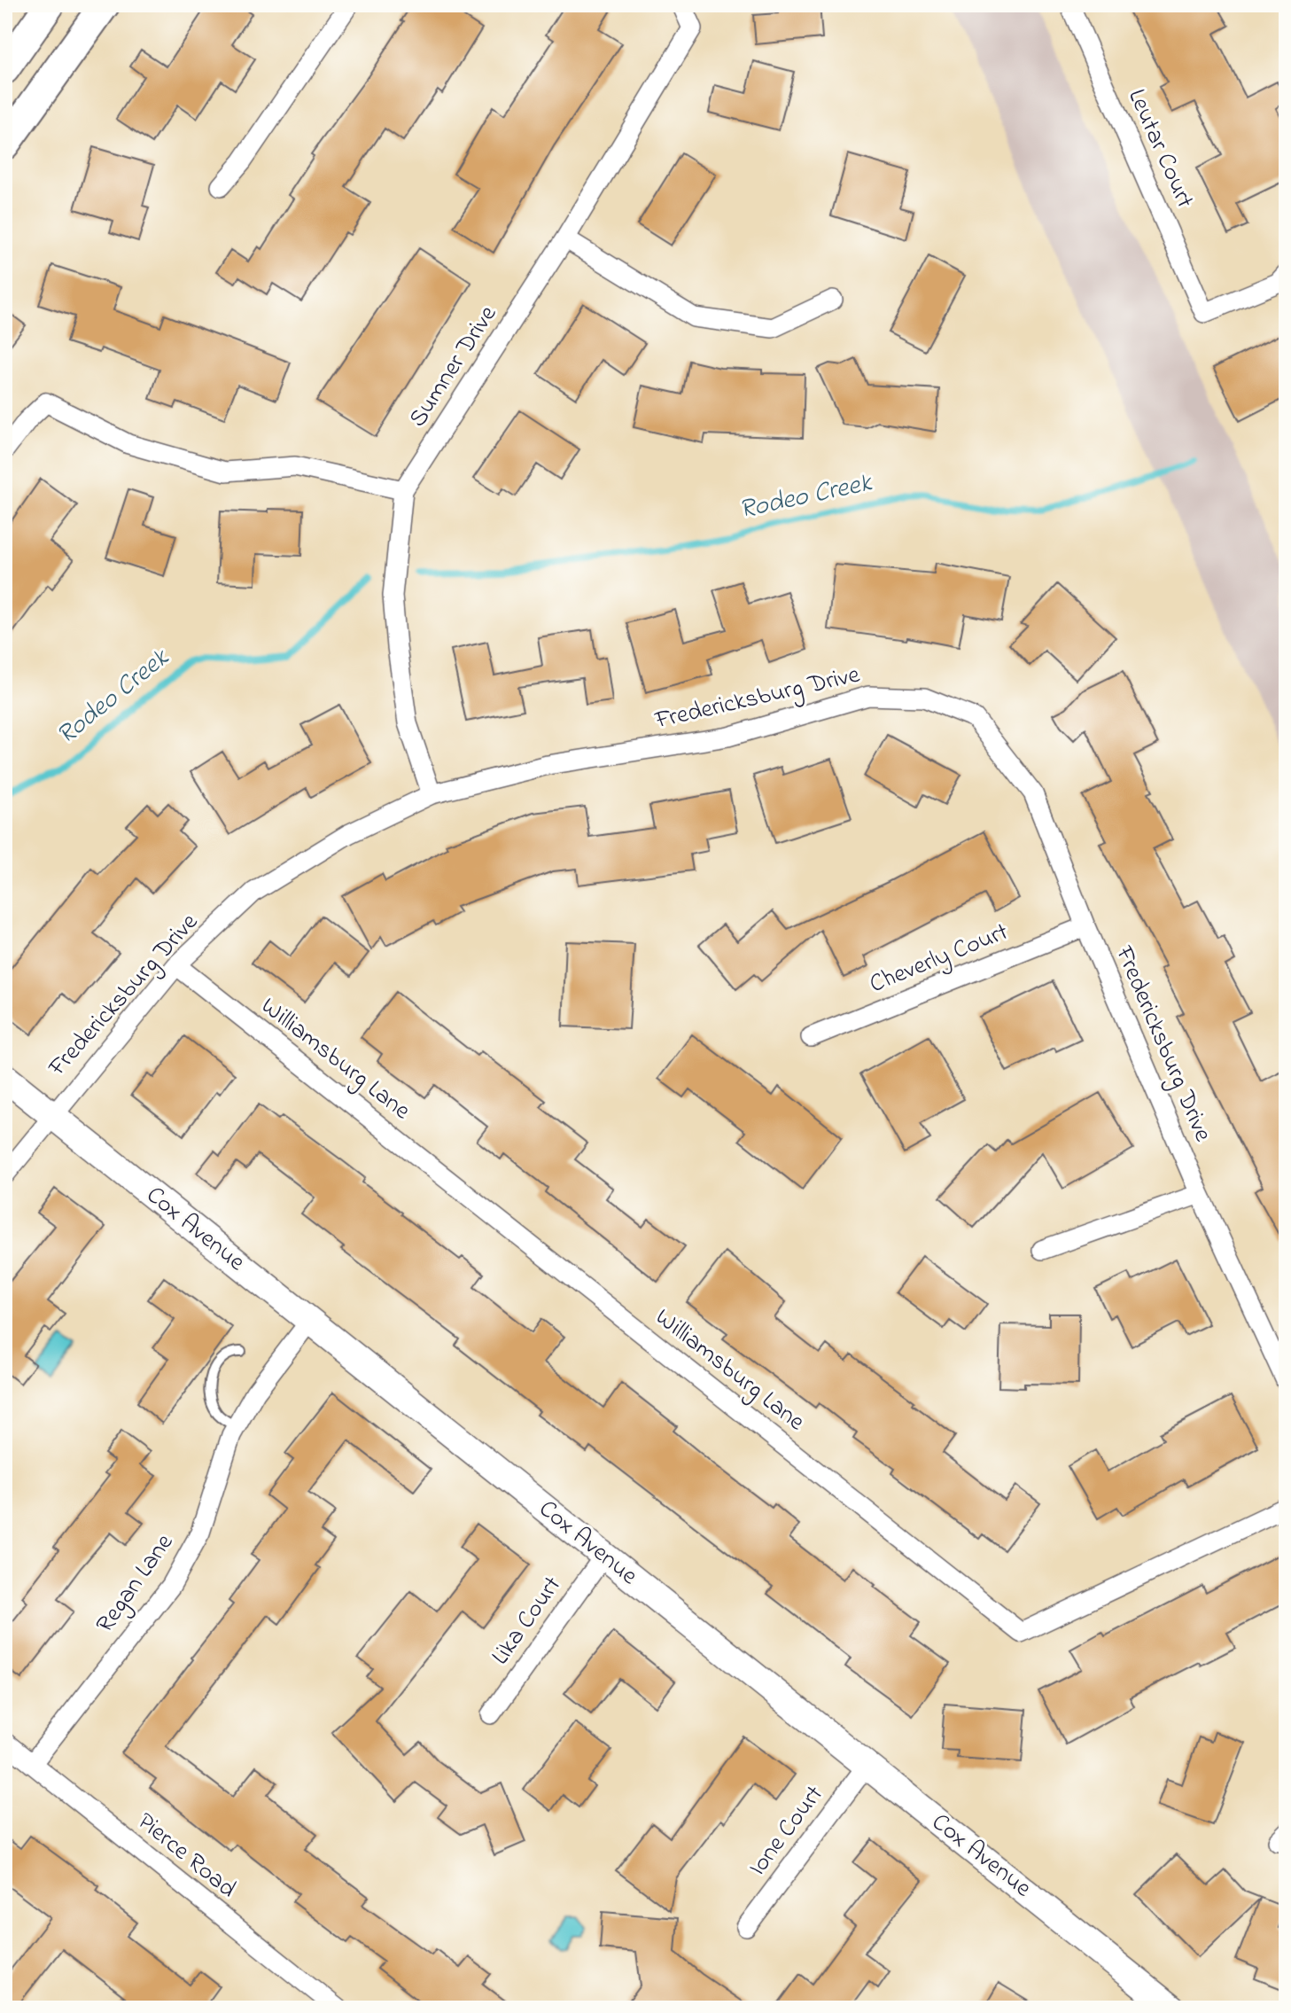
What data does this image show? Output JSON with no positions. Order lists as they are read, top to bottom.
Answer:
{
  "streets": {
    "main road": ["Cox Avenue"],
    "street": [
      "Leutar Court",
      "Sumner Drive",
      "Fredericksburg Drive",
      "Cheverly Court",
      "Williamsburg Lane",
      "Regan Lane",
      "Lika Court",
      "Ione Court",
      "Pierce Road"
    ]
  },
  "crossings": [
    ["Sumner Drive", "Fredericksburg Drive"],
    ["Fredericksburg Drive", "Cheverly Court"],
    ["Fredericksburg Drive", "Williamsburg Lane"],
    ["Fredericksburg Drive", "Cox Avenue"],
    ["Cox Avenue", "Regan Lane"],
    ["Cox Avenue", "Lika Court"],
    ["Cox Avenue", "Ione Court"],
    ["Regan Lane", "Pierce Road"]
  ],
  "water": ["Rodeo Creek"]
}
